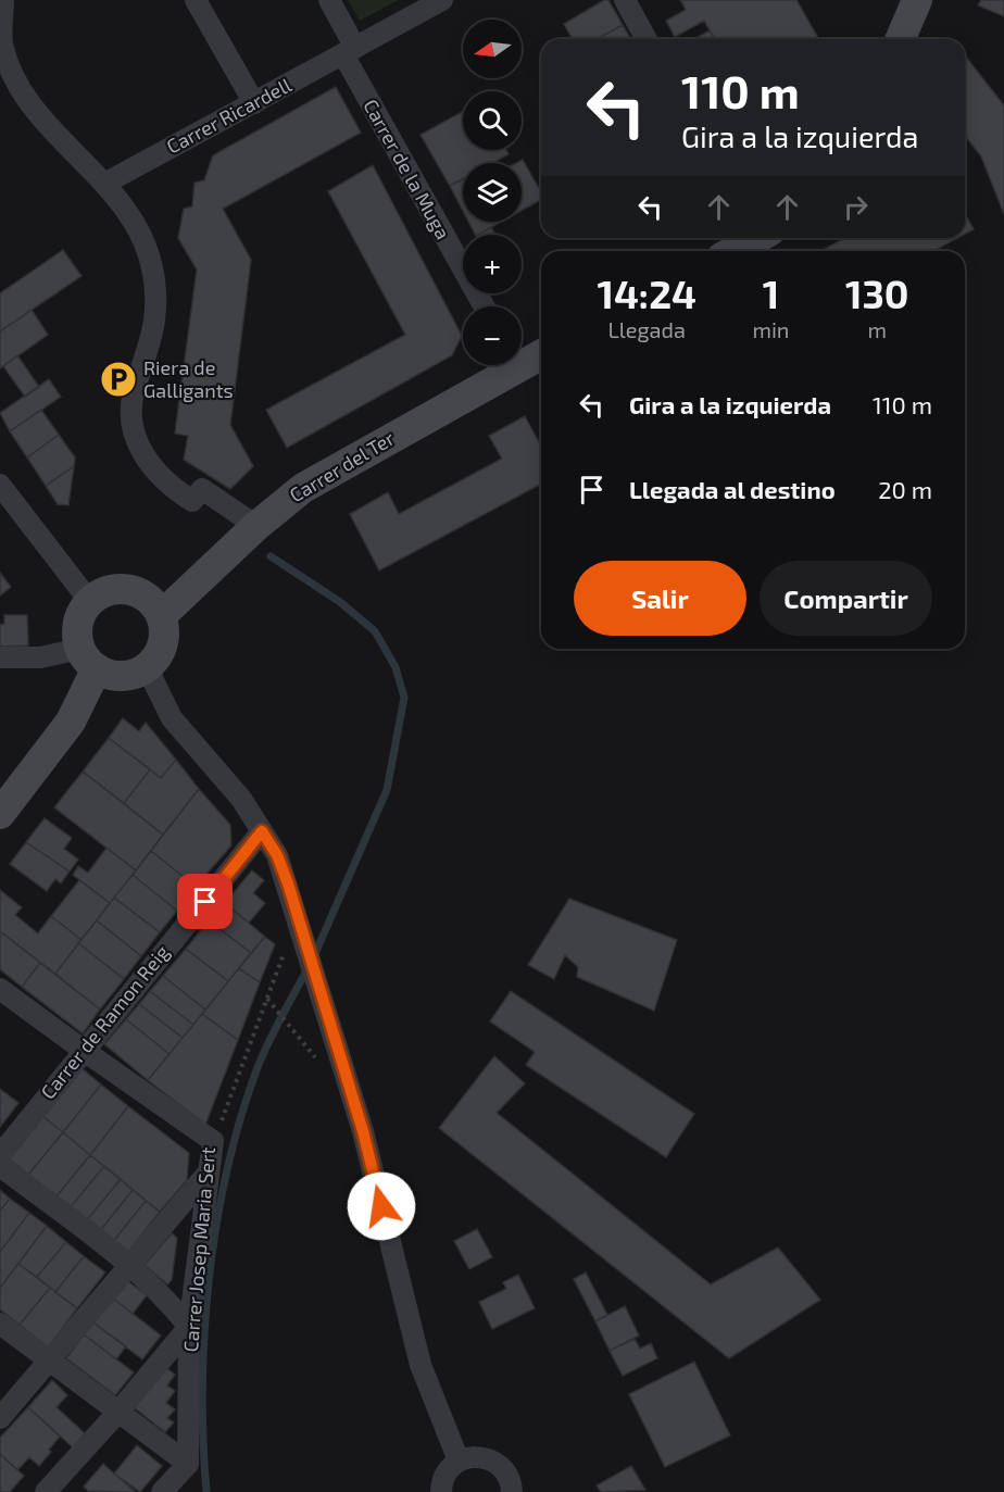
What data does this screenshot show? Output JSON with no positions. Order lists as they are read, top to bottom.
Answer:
{
  "streets": {
    "street": [
      "Carrer Ricardell",
      "Carrer de la Muga",
      "Carrer del Ter",
      "Carrer de Ramon Reig",
      "Carrer Josep Maria Sert"
    ]
  },
  "crossings": [
    ["Carrer Ricardell", "Carrer de la Muga"],
    ["Carrer de Ramon Reig", "Carrer Josep Maria Sert"]
  ],
  "places": {
    "parking": ["Riera de Galligants"]
  },
  "north": "left",
  "page": {
    "map_buttons": ["+", "−"],
    "turn": ["110 m", "Gira a la izquierda"],
    "eta": [
      "14:24",
      "Llegada",
      "1",
      "min",
      "130",
      "m"
    ],
    "list": [
      {
        "name": "Gira a la izquierda",
        "value": "110 m"
      },
      {
        "name": "Llegada al destino",
        "value": "20 m"
      }
    ],
    "buttons": ["Salir", "Compartir"]
  }
}
